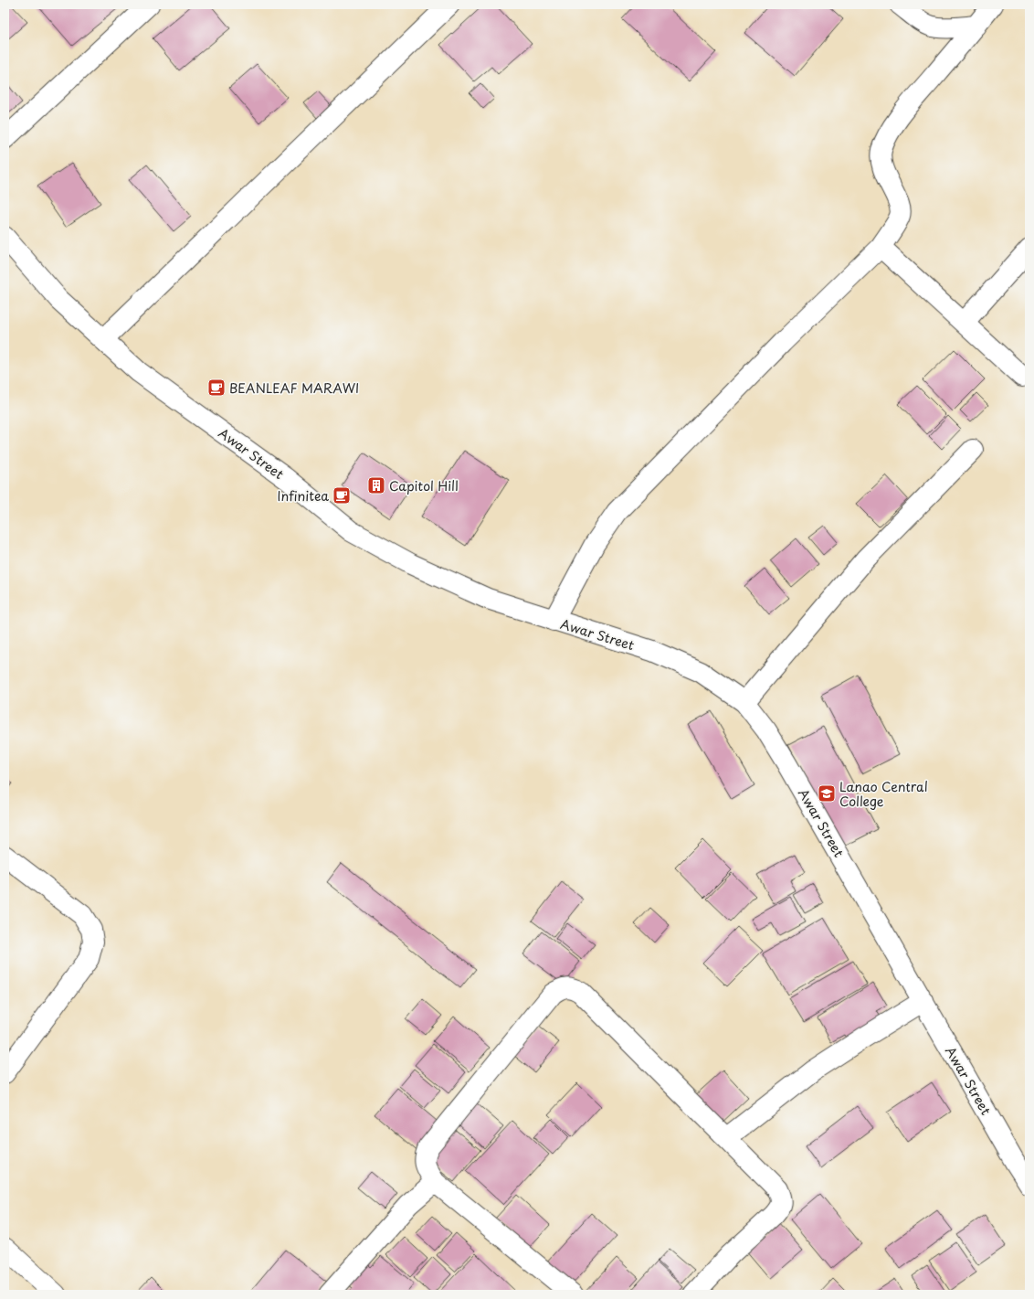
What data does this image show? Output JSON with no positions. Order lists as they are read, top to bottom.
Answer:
{
  "streets": {
    "street": ["Awar Street"]
  },
  "places": {
    "cafe": ["BEANLEAF MARAWI", "Infinitea"],
    "building": ["Capitol Hill"],
    "school or university": ["Lanao Central College"]
  }
}
